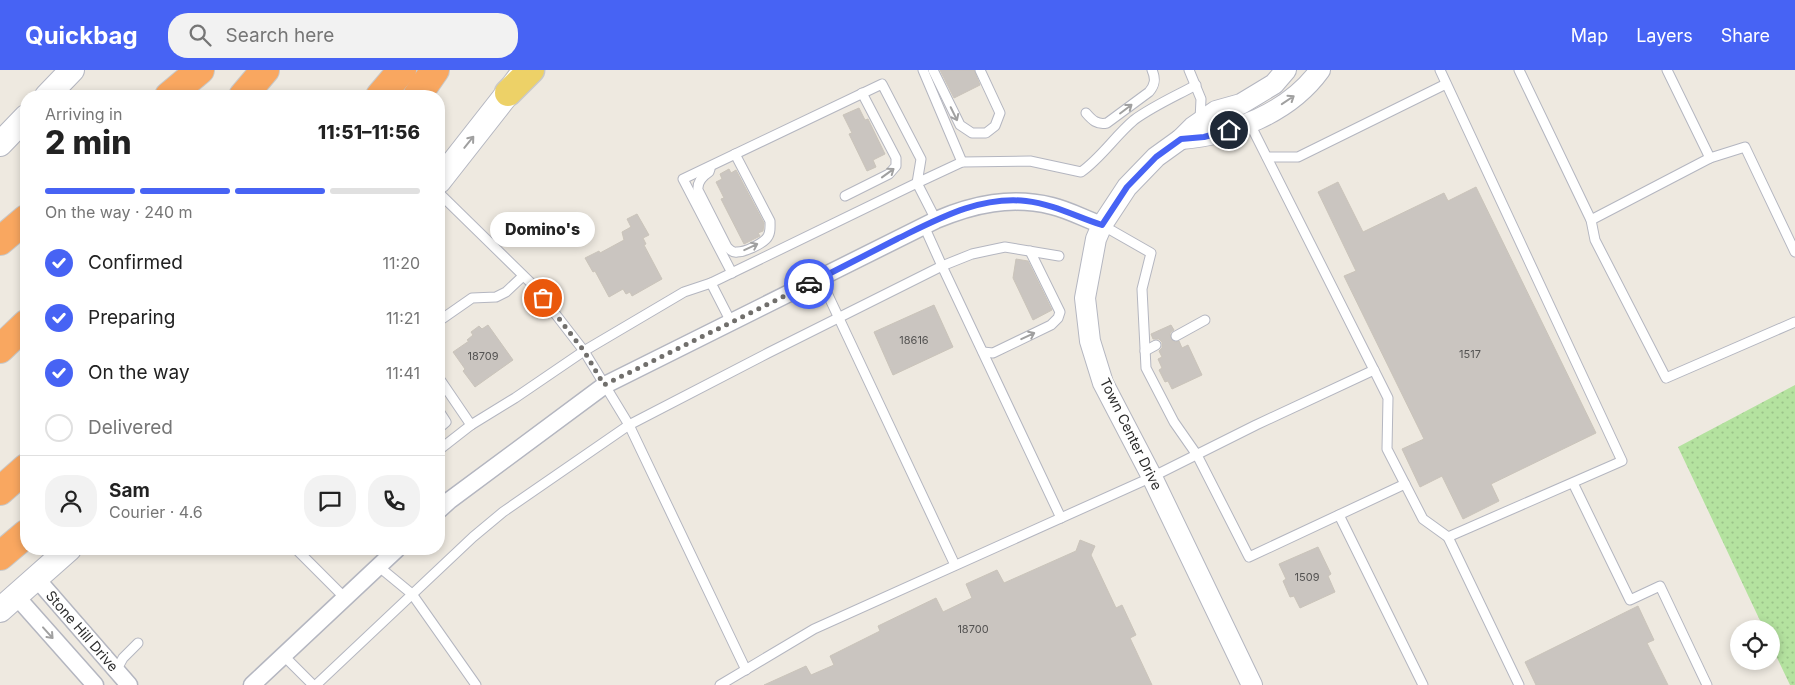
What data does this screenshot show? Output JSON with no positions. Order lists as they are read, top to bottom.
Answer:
{
  "streets": {
    "street": ["Town Center Drive", "Stone Hill Drive"]
  },
  "places": ["Domino's"],
  "house_numbers": [
    "18616",
    "1517",
    "18709",
    "1509",
    "18700"
  ],
  "page": {
    "header": "Quickbag",
    "search": "Search here",
    "nav": ["Map", "Layers", "Share"],
    "heading": ["2 min", "Arriving in", "11:51–11:56"],
    "panel": ["Sam", "Courier · 4.6"],
    "bar": "On the way · 240 m",
    "bubble": "Domino's",
    "list": [
      ["Confirmed", "11:20"],
      ["Preparing", "11:21"],
      ["On the way", "11:41"],
      "Delivered"
    ]
  }
}
